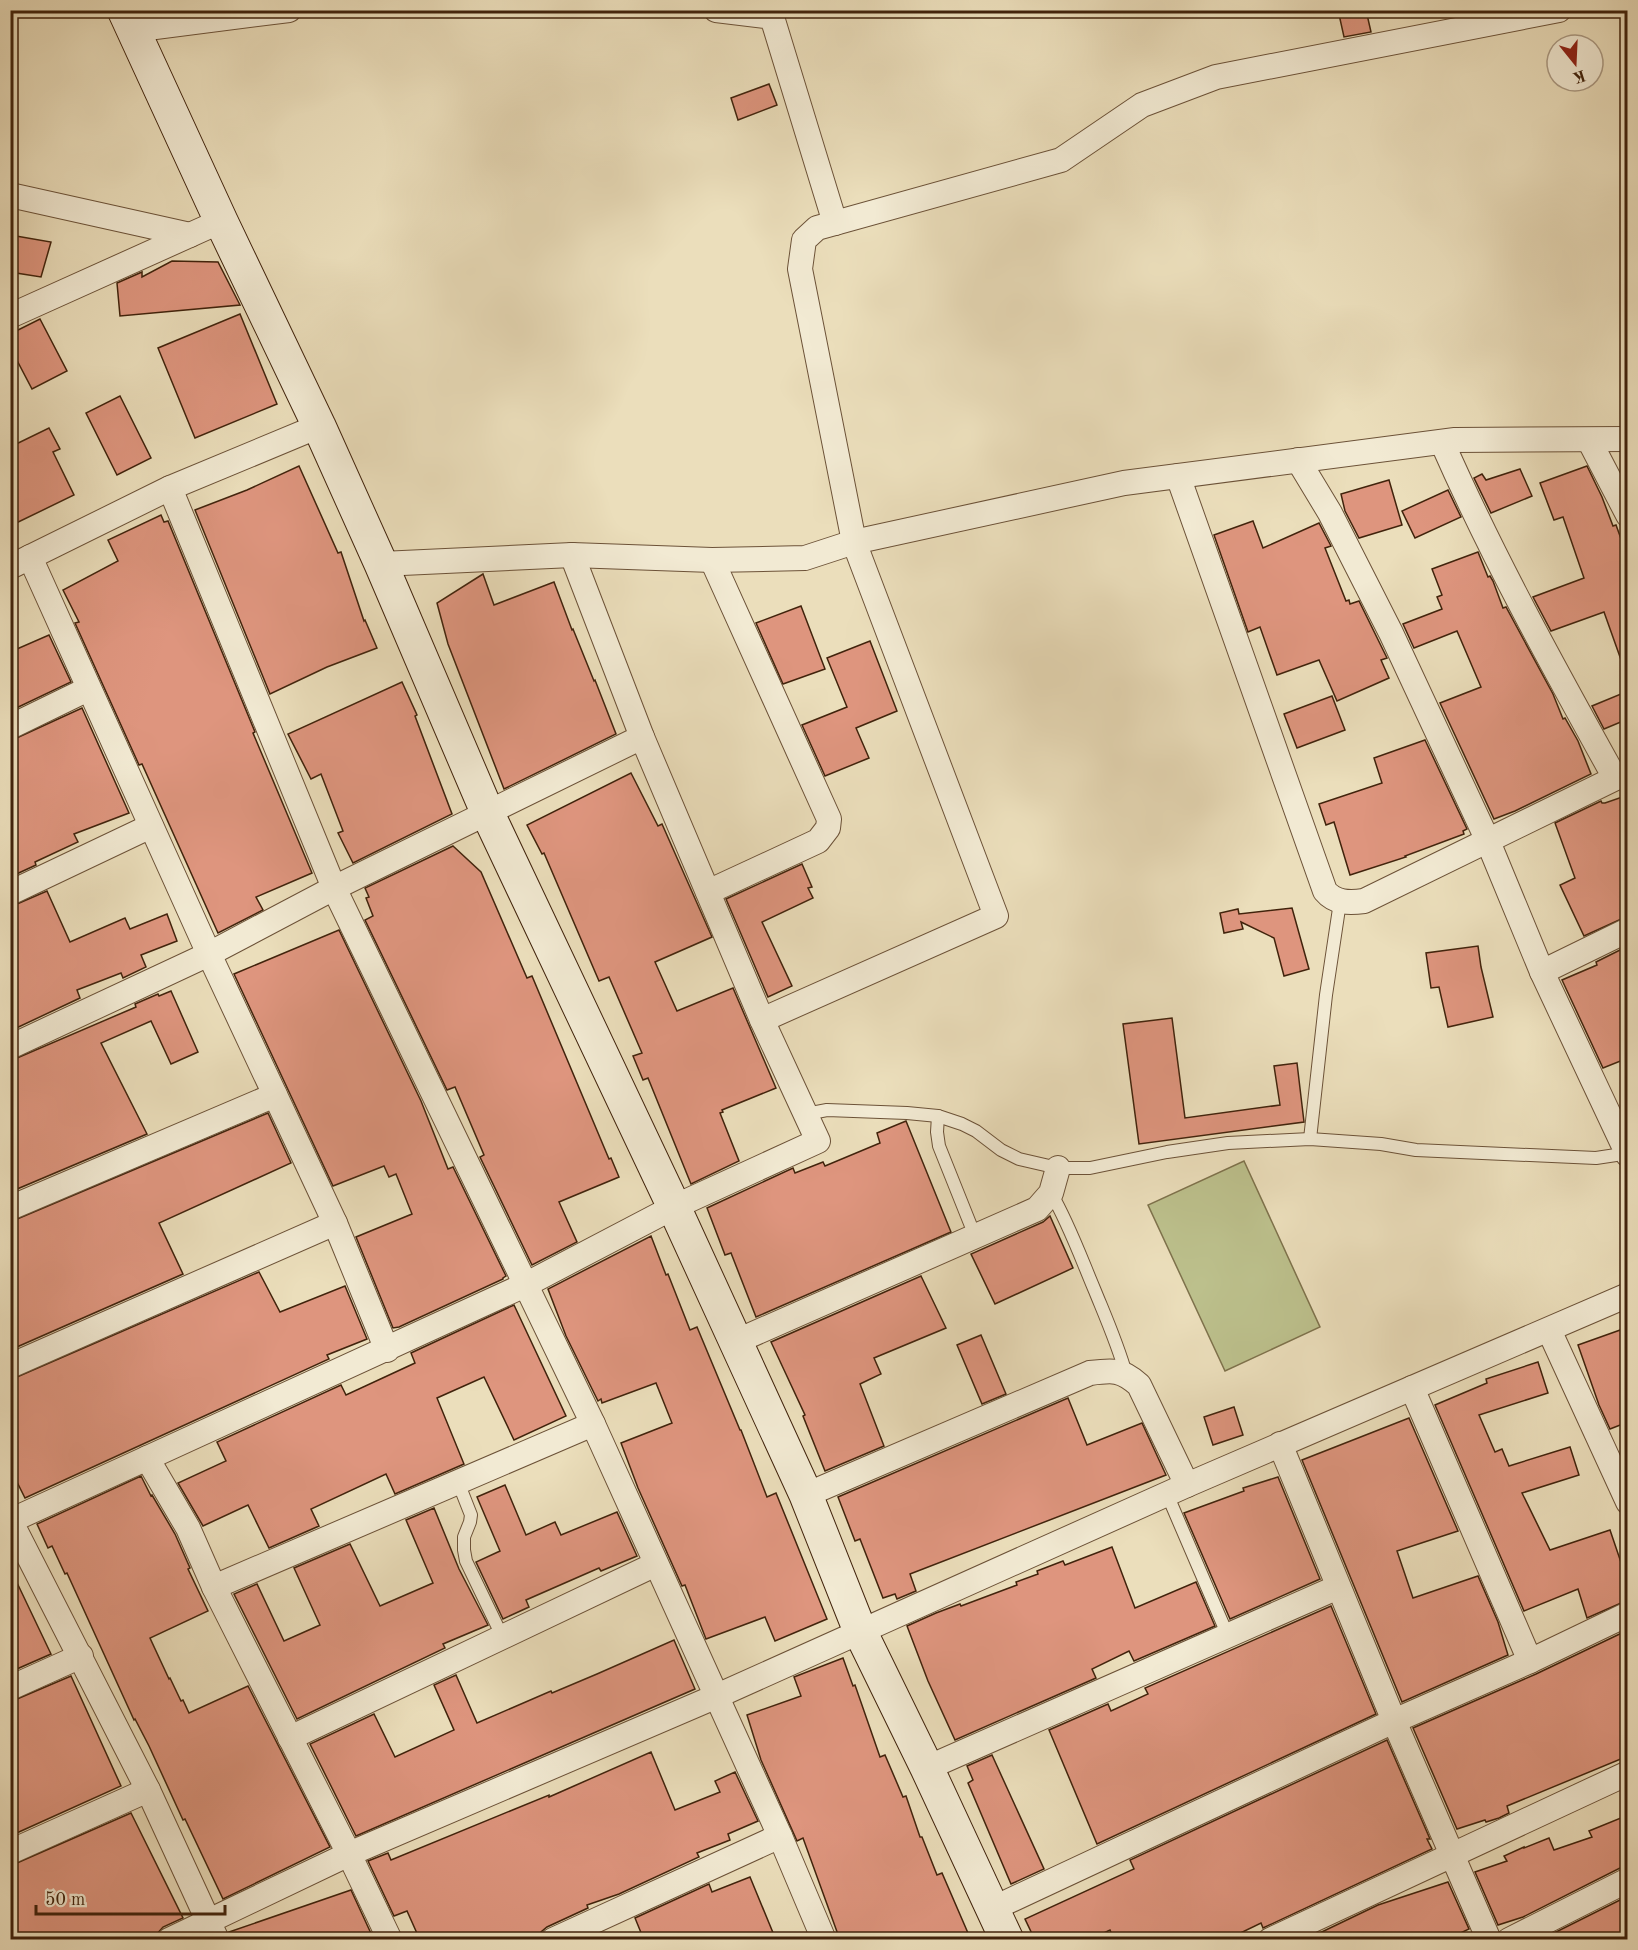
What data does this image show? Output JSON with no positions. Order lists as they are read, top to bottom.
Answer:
{
  "scale_bar": "50 m",
  "north": "bottom"
}
